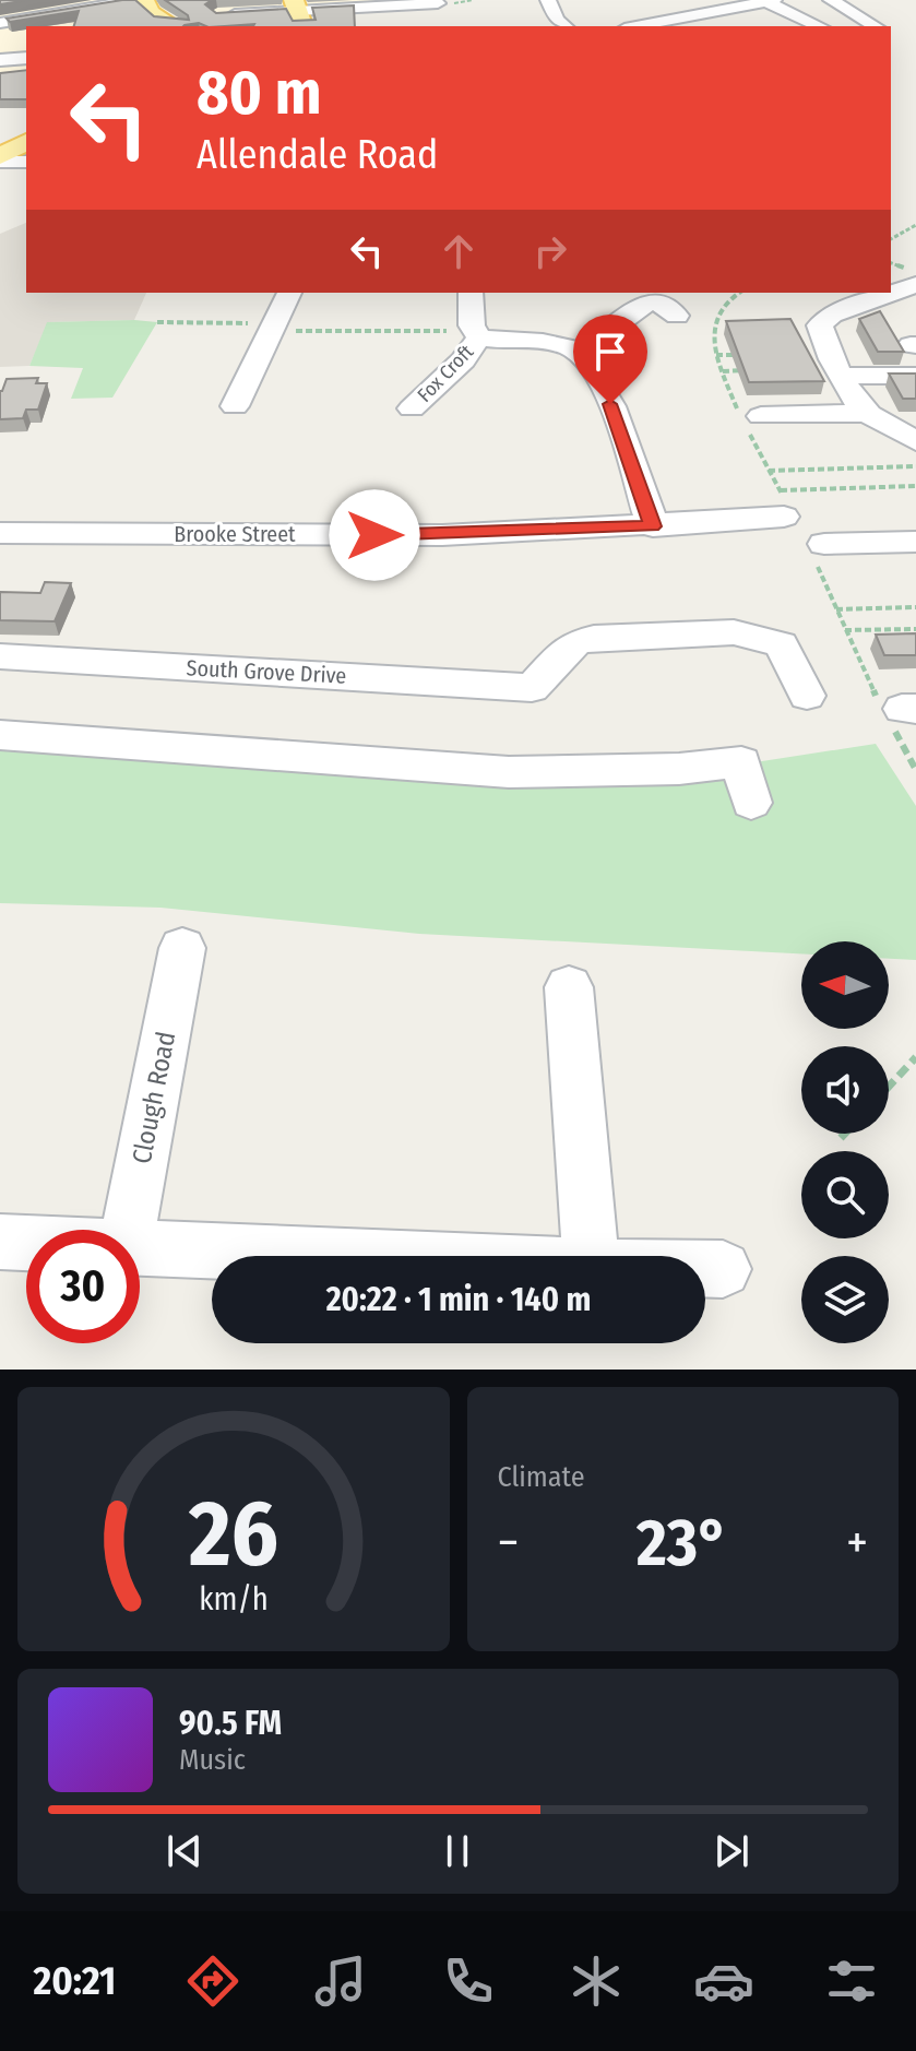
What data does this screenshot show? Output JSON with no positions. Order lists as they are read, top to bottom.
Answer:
{
  "streets": {
    "street": [
      "Fox Croft",
      "Brooke Street",
      "South Grove Drive",
      "Clough Road"
    ]
  },
  "north": "left",
  "page": {
    "turn": ["80 m", "Allendale Road"],
    "limit": "30",
    "trip": "20:22 · 1 min · 140 m",
    "tile": "Climate",
    "heat": ["−", "23°", "+"],
    "song": ["90.5 FM", "Music"],
    "tabs": "20:21",
    "gauge": ["26", "km/h"]
  }
}
